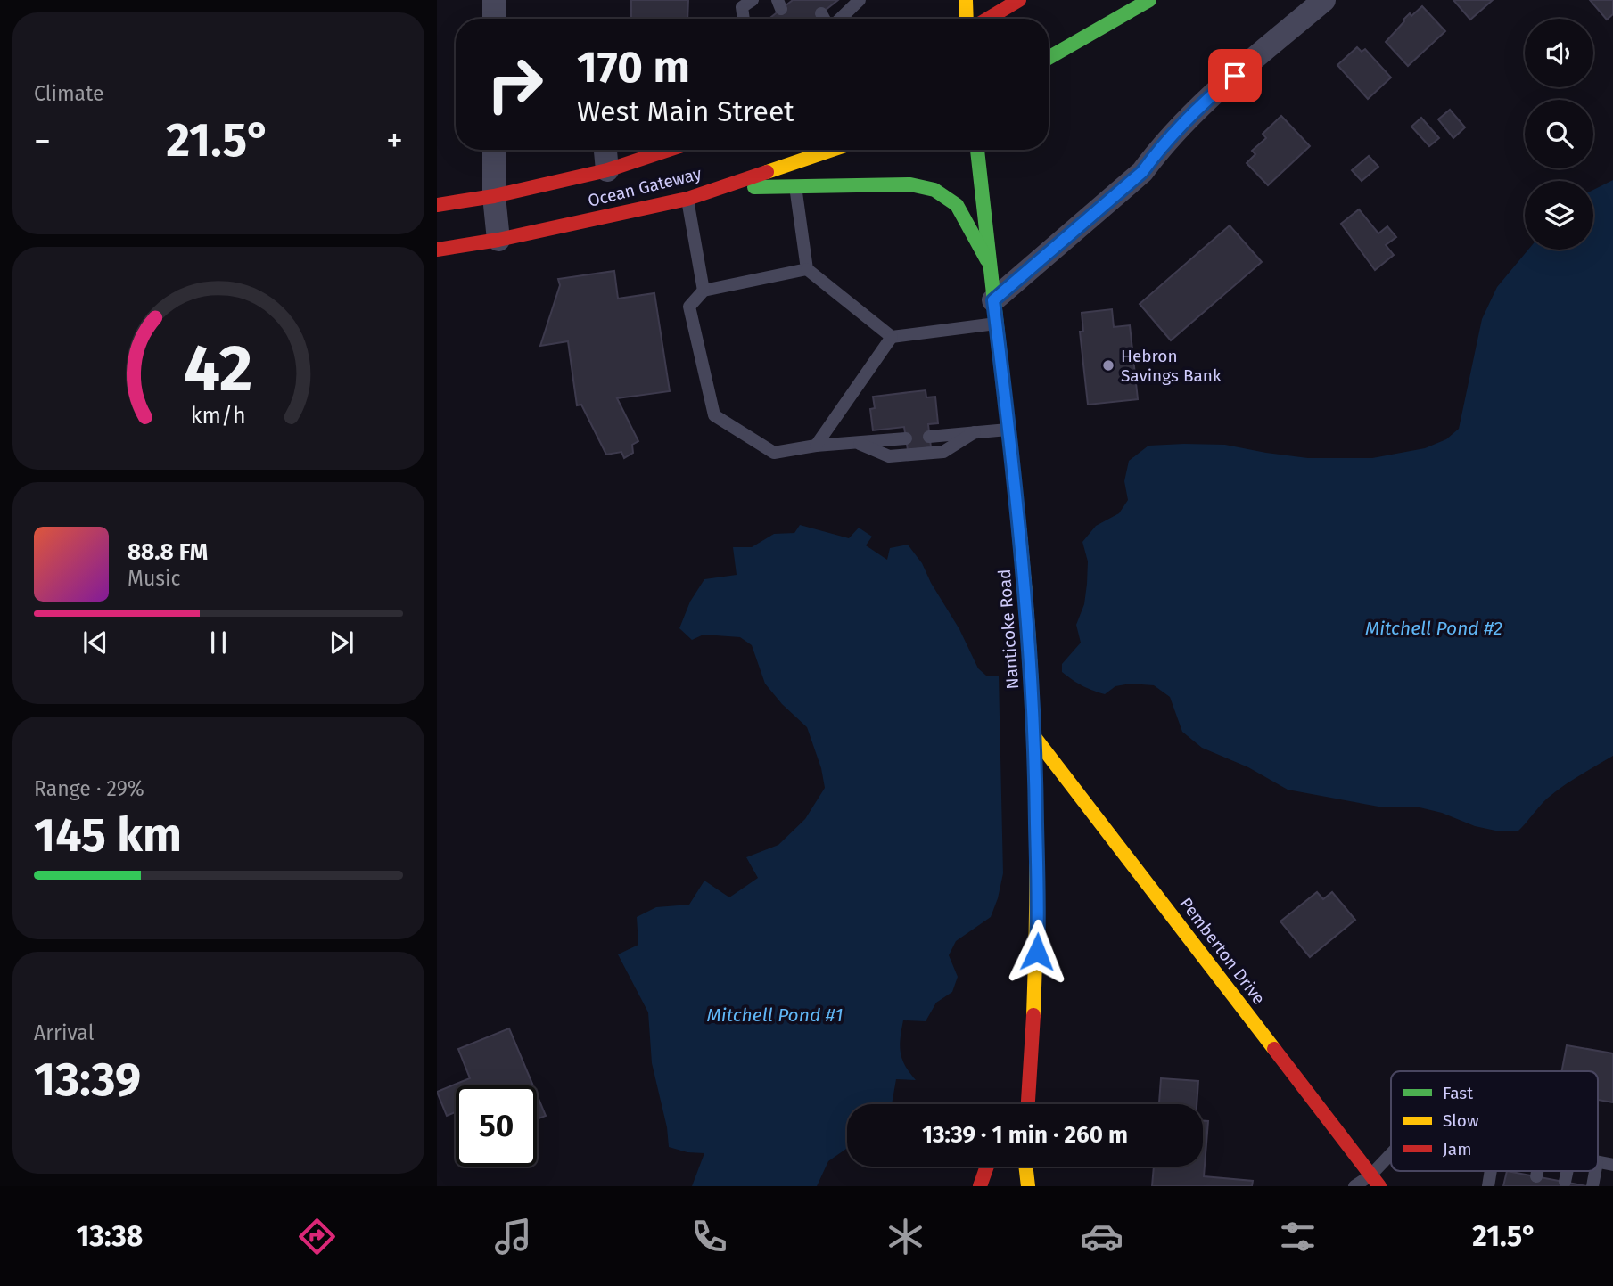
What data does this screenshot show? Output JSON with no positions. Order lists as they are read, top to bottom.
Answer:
{
  "streets": {
    "main road": ["Ocean Gateway", "Nanticoke Road", "Pemberton Drive"]
  },
  "crossings": [
    ["Nanticoke Road", "Pemberton Drive"]
  ],
  "water": ["Mitchell Pond #2", "Mitchell Pond #1"],
  "places": ["Hebron Savings Bank"],
  "legend": ["Fast", "Slow", "Jam"],
  "page": {
    "tile": [
      "Climate",
      ["Range · 29%", "145 km"],
      ["Arrival", "13:39"]
    ],
    "turn": ["170 m", "West Main Street"],
    "heat": ["−", "21.5°", "+"],
    "song": ["88.8 FM", "Music"],
    "limit": "50",
    "trip": "13:39 · 1 min · 260 m",
    "tabs": ["13:38", "21.5°"],
    "gauge": ["42", "km/h"]
  }
}
